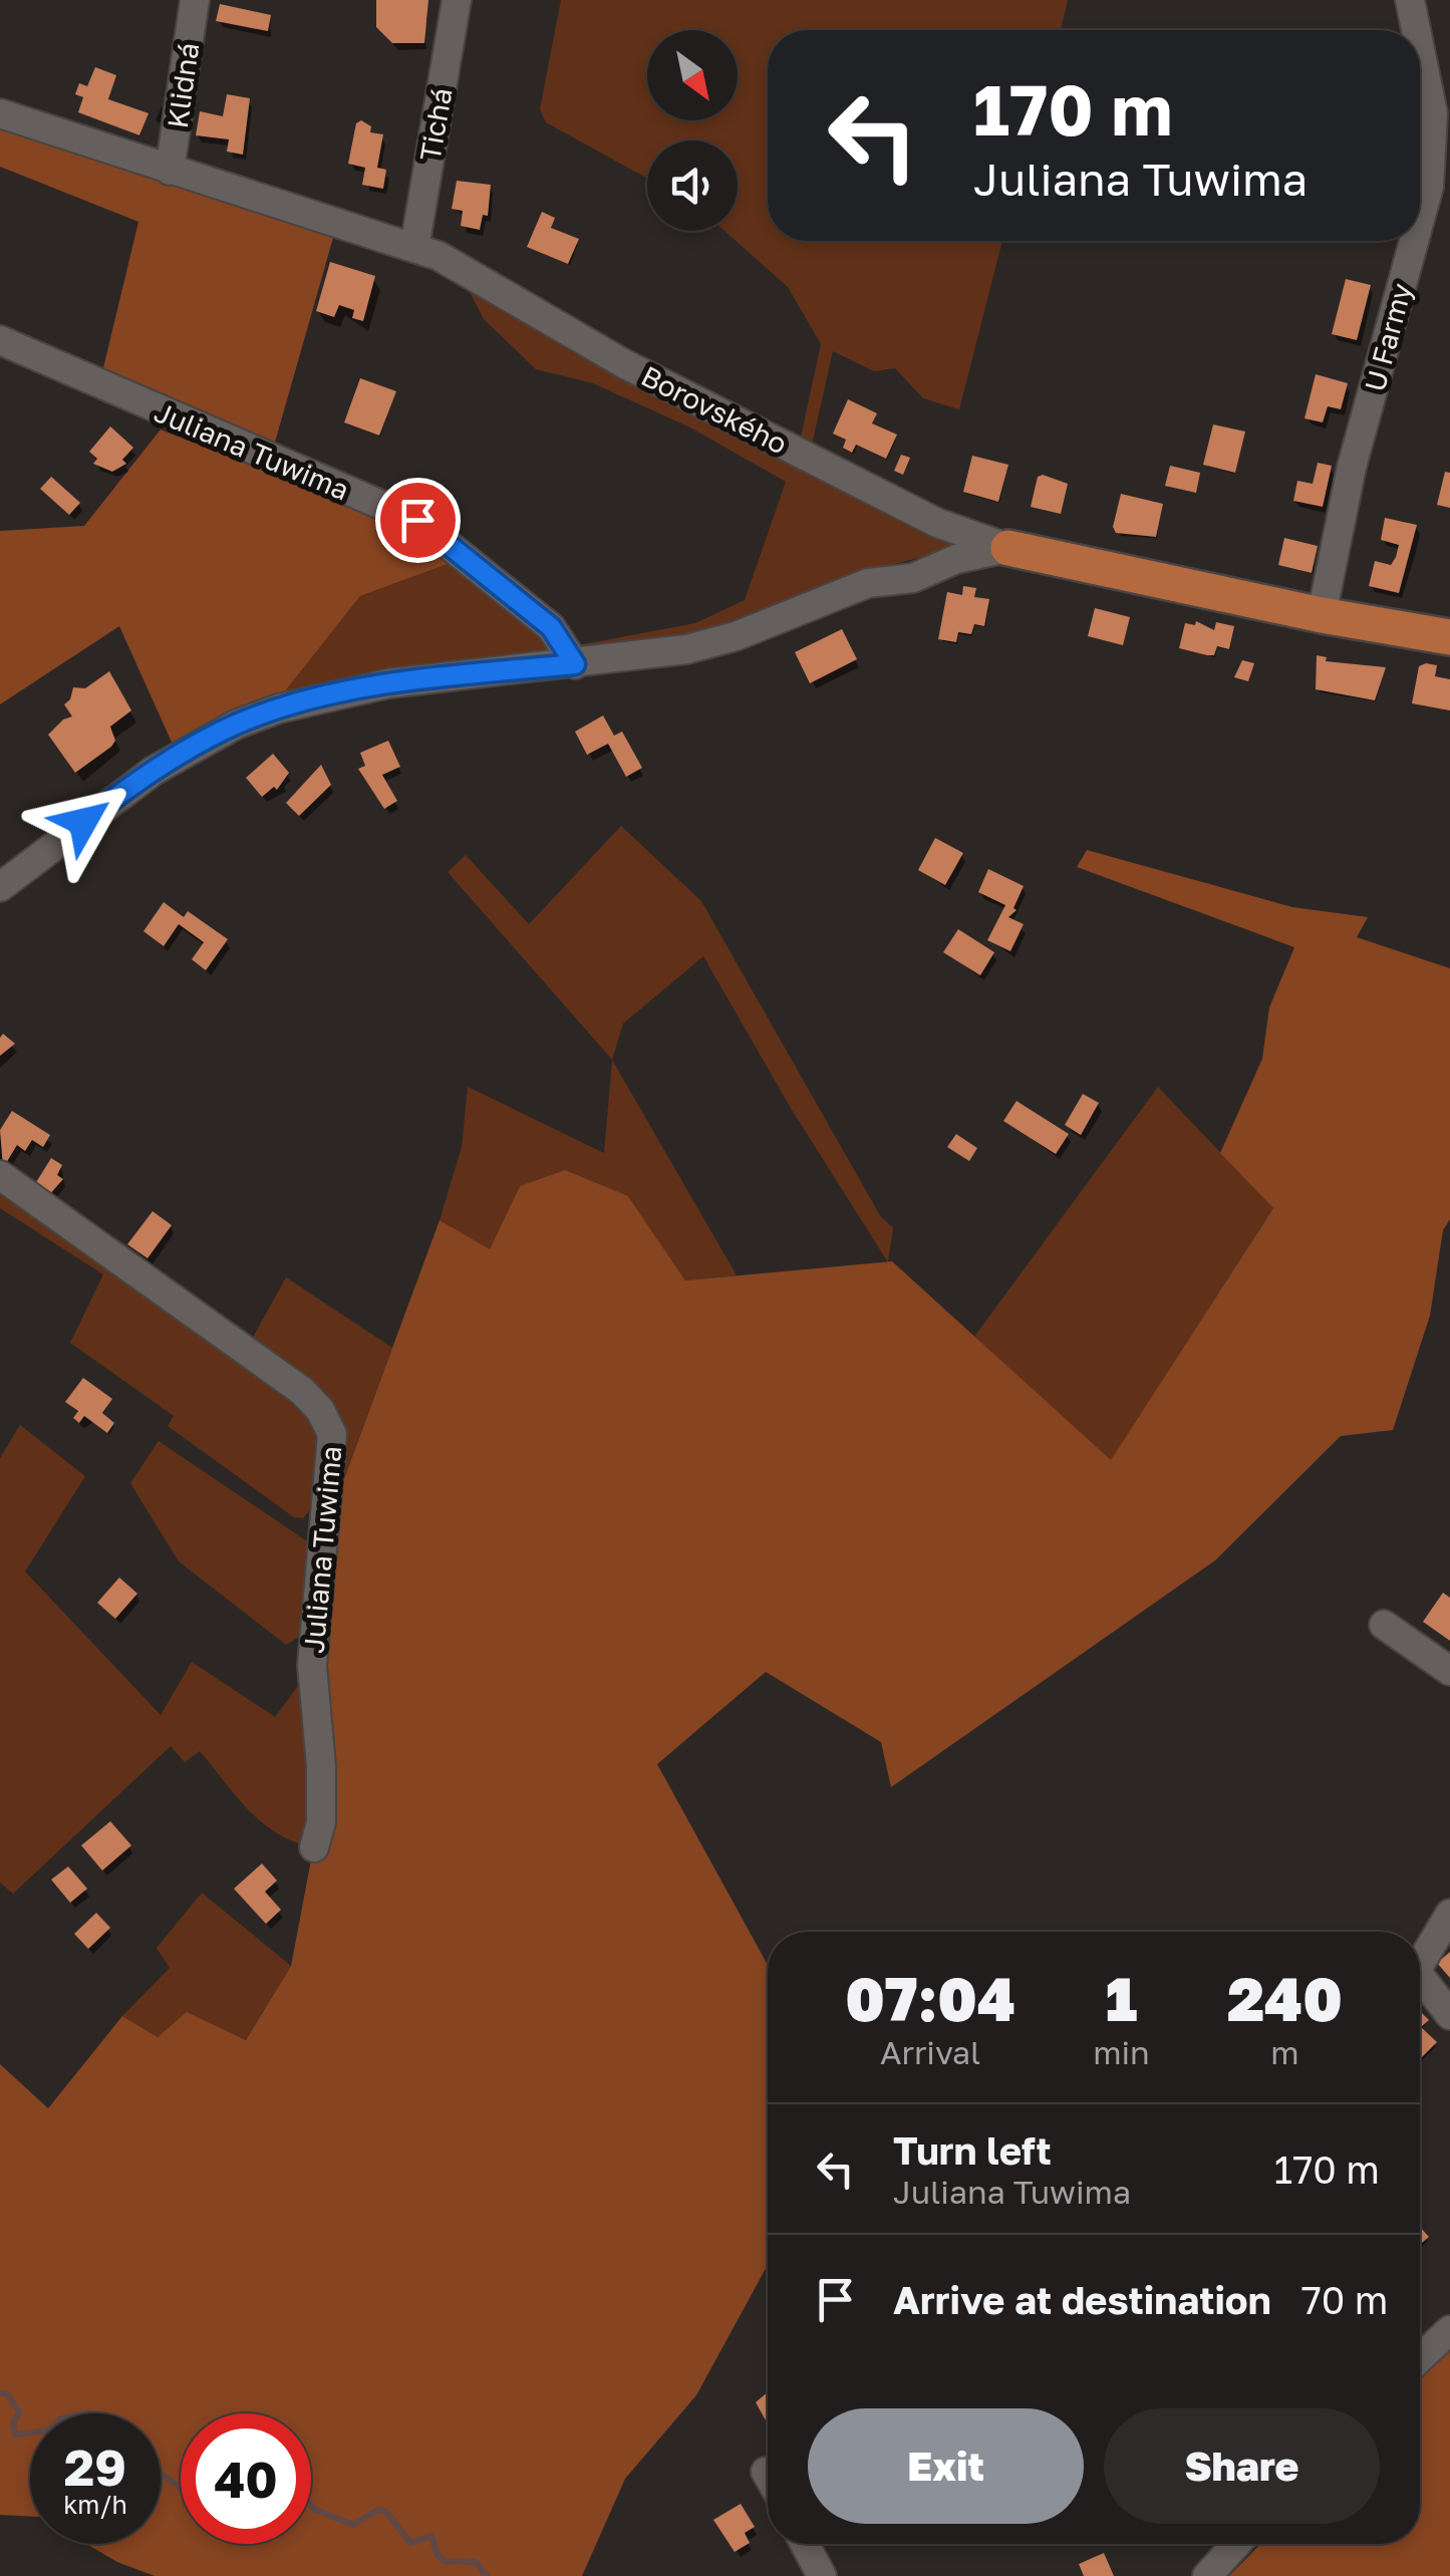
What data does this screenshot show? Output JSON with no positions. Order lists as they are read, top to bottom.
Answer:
{
  "streets": {
    "main road": ["Borovského"],
    "street": [
      "Klidná",
      "Tichá",
      "U Farmy",
      "Juliana Tuwima"
    ]
  },
  "crossings": [
    ["Klidná", "Borovského"],
    ["Tichá", "Borovského"],
    ["U Farmy", "Borovského"]
  ],
  "north": "bottom right",
  "page": {
    "turn": ["170 m", "Juliana Tuwima"],
    "eta": [
      "07:04",
      "Arrival",
      "1",
      "min",
      "240",
      "m"
    ],
    "list": [
      {
        "name": "Turn left",
        "note": "Juliana Tuwima",
        "value": "170 m"
      },
      {
        "name": "Arrive at destination",
        "value": "70 m"
      }
    ],
    "buttons": ["Exit", "Share"],
    "speed": "29 km/h",
    "limit": "40"
  }
}
